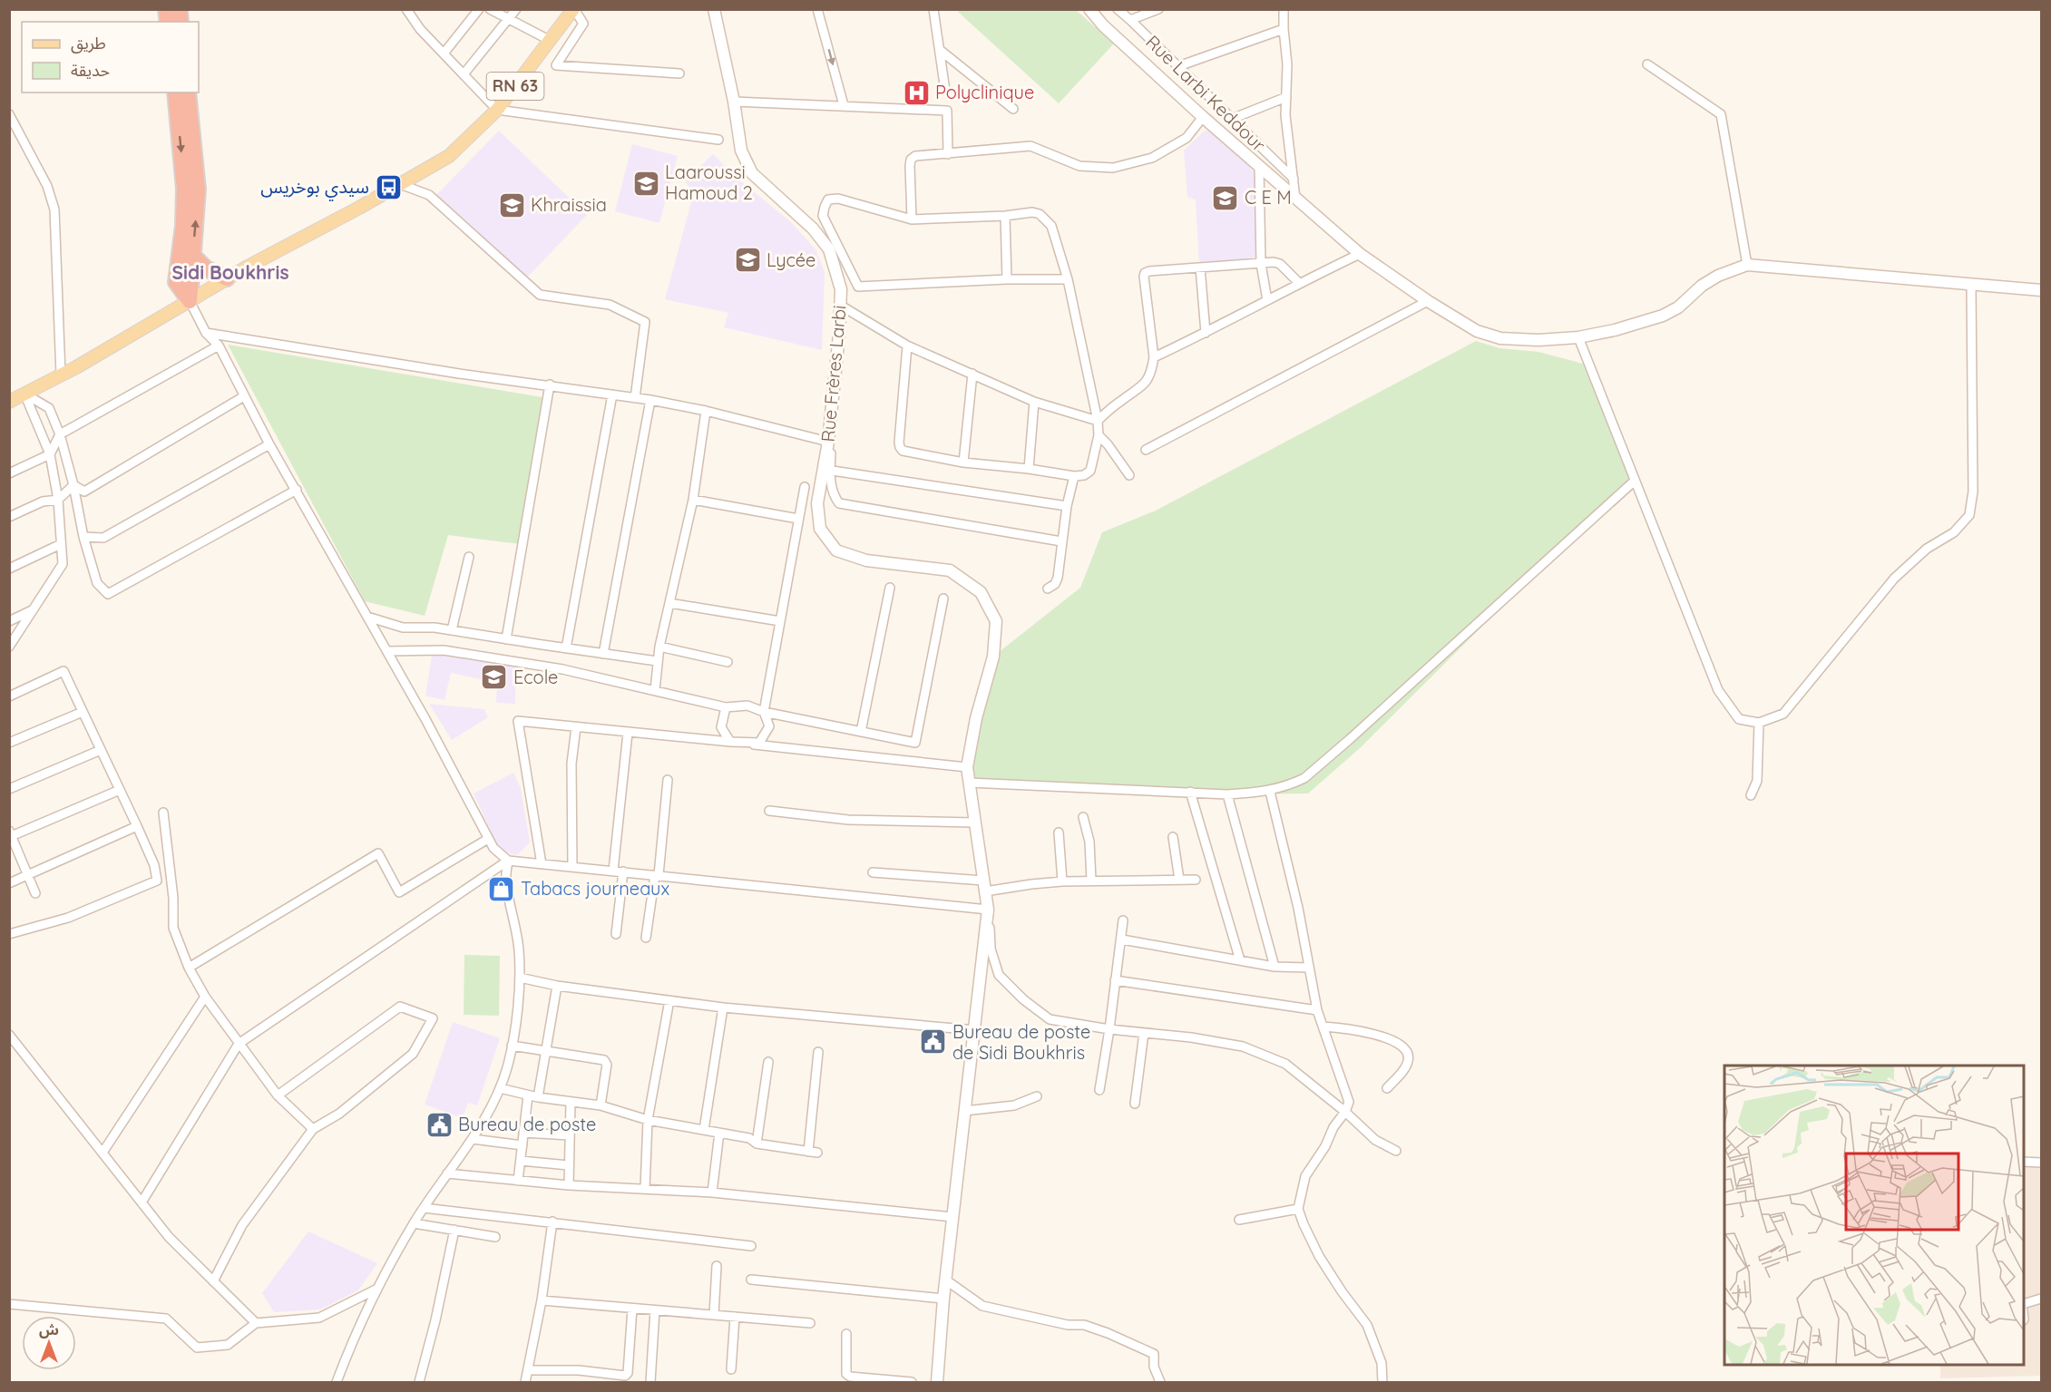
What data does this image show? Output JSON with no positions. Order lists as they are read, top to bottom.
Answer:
{
  "streets": {
    "main road": ["RN 63", "Rue Frères Larbi"],
    "street": ["Rue Larbi Keddour"]
  },
  "districts": ["Sidi Boukhris"],
  "places": {
    "hospital": ["Polyclinique"],
    "school or university": [
      "Laaroussi Hamoud 2",
      "C E M",
      "Khraissia",
      "Lycée",
      "Ecole"
    ],
    "bus stop": ["سيدي بوخريس"],
    "shop": ["Tabacs journeaux"],
    "public building": ["Bureau de poste de Sidi Boukhris", "Bureau de poste"]
  },
  "legend": ["طريق", "حديقة"],
  "north": "top"
}
